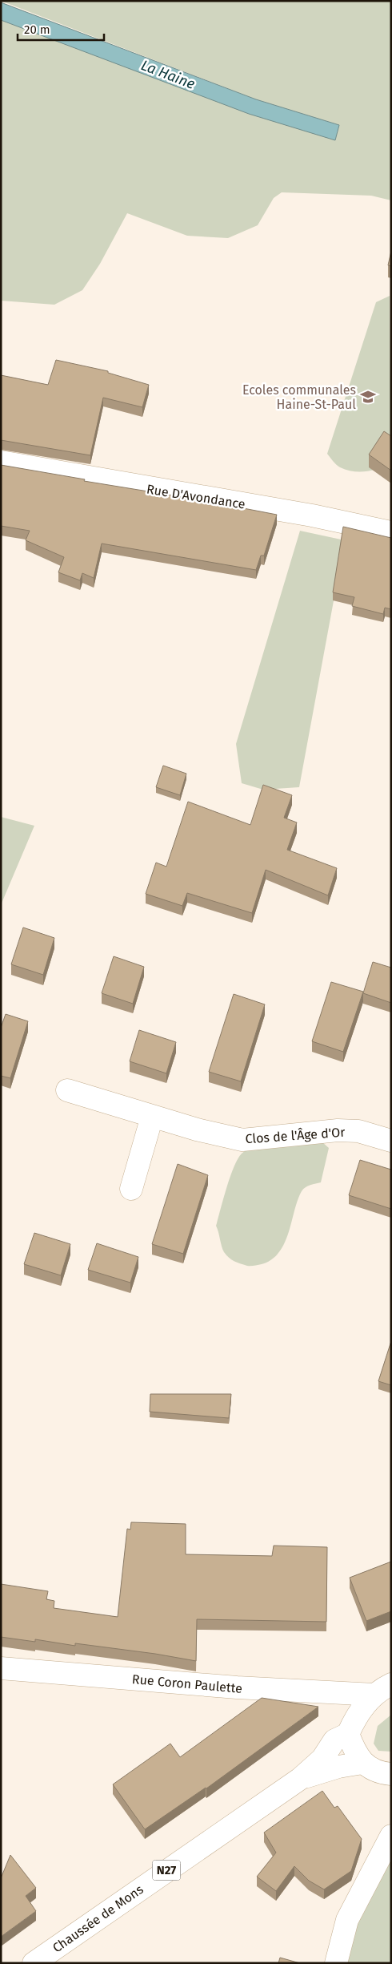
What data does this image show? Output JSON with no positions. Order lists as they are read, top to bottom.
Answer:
{
  "streets": {
    "street": [
      "Rue D'Avondance",
      "Clos de l'Âge d'Or",
      "Rue Coron Paulette",
      "N27",
      "Chaussée de Mons"
    ]
  },
  "crossings": [
    ["N27", "Chaussée de Mons"]
  ],
  "water": ["La Haine"],
  "places": {
    "school or university": ["Ecoles communales Haine-St-Paul"]
  },
  "scale_bar": "20 m"
}
